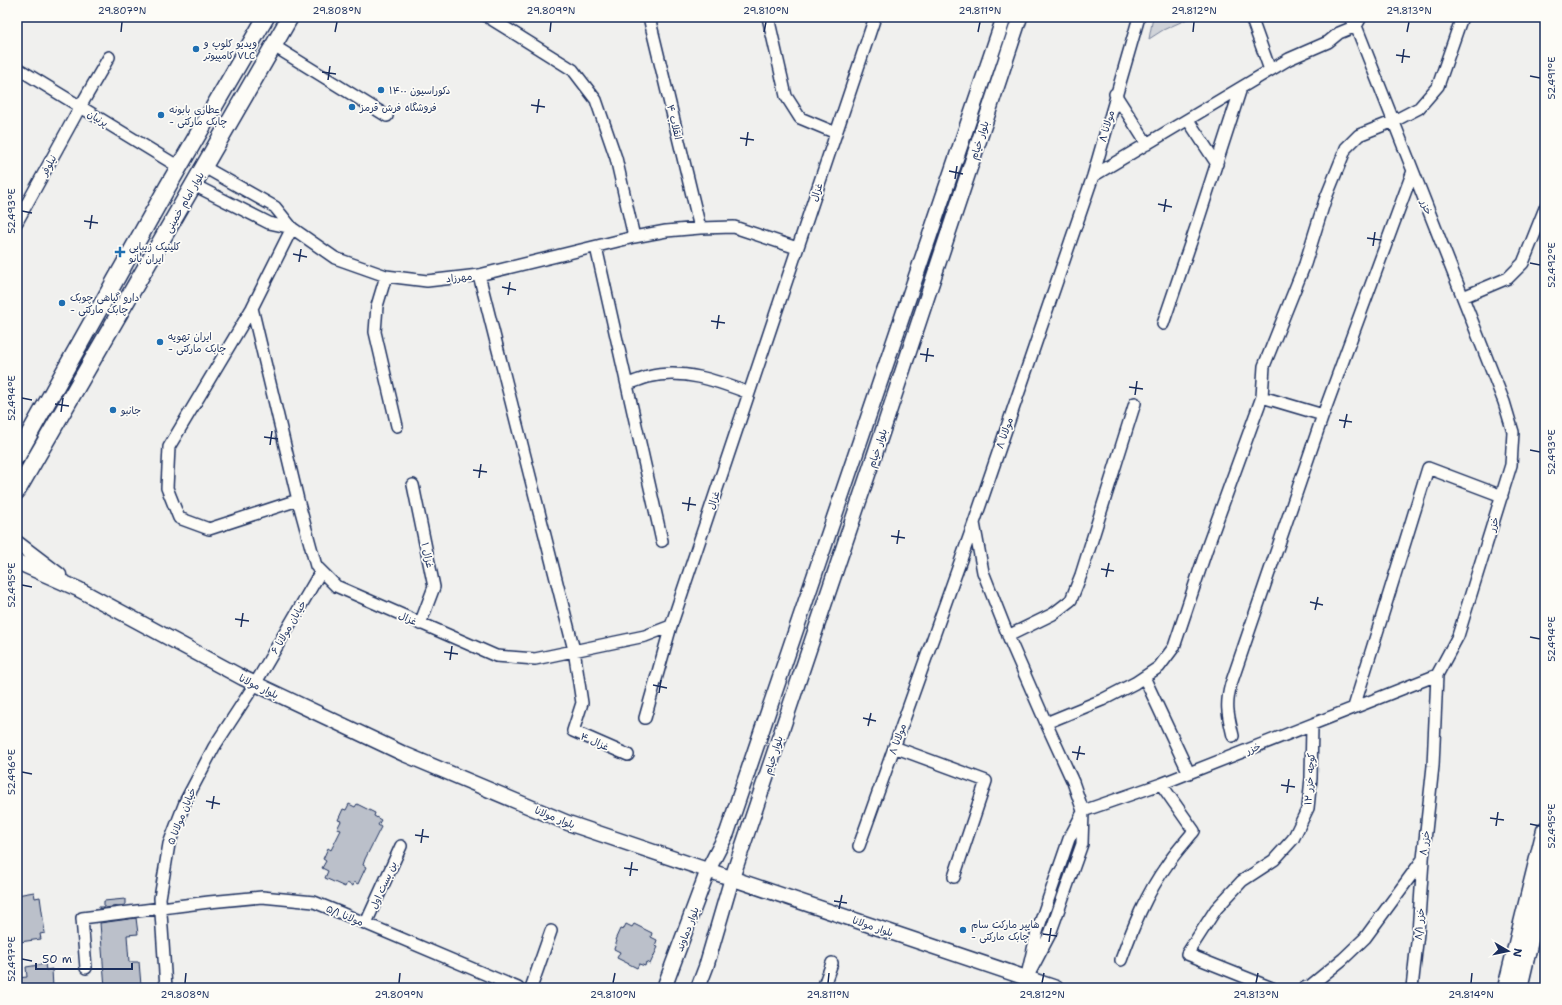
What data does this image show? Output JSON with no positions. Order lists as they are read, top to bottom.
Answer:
{
  "streets": {
    "main road": ["بلوار امام خمینی"],
    "street": [
      "پرنیان",
      "انقلاب ۴",
      "مولانا ۸",
      "بلوار خیام",
      "نیلوفر",
      "غزال",
      "خزر",
      "مهرزاد",
      "غزال ۱",
      "خیابان مولانا ۶",
      "بلوار مولانا",
      "غزال ۴",
      "کوچه خزر ۱۲",
      "خیابان مولانا ۵",
      "خزر ۸",
      "بن بست اول",
      "مولانا ۵/۱",
      "خزر ۸/۱",
      "بلوار دماوند"
    ]
  },
  "crossings": [
    ["پرنیان", "نیلوفر"],
    ["انقلاب ۴", "مهرزاد"],
    ["بلوار خیام", "بلوار مولانا"],
    ["بلوار خیام", "بلوار دماوند"],
    ["غزال", "مهرزاد"],
    ["غزال", "غزال ۱"],
    ["غزال", "خیابان مولانا ۶"],
    ["غزال", "غزال ۴"],
    ["خزر", "کوچه خزر ۱۲"],
    ["خزر", "خزر ۸"],
    ["خیابان مولانا ۶", "بلوار مولانا"],
    ["خیابان مولانا ۶", "خیابان مولانا ۵"],
    ["بلوار مولانا", "خیابان مولانا ۵"],
    ["بلوار مولانا", "بلوار دماوند"],
    ["خیابان مولانا ۵", "مولانا ۵/۱"],
    ["خزر ۸", "خزر ۸/۱"],
    ["بن بست اول", "مولانا ۵/۱"]
  ],
  "places": {
    "other": [
      "ویدیو کلوپ و کامپیوتر VLC",
      "دکوراسیون ۱۴۰۰",
      "فروشگاه فرش قرمز",
      "عطاری بابونه - چابک مارکتی",
      "دارو گیاهی چوبک - چابک مارکتی",
      "ایران تهویه - چابک مارکتی",
      "جانبو",
      "هایپر مارکت سام - چابک مارکتی"
    ],
    "health": ["کلینیک زیبایی ایران بانو"]
  },
  "scale_bar": "50 m",
  "north": "right",
  "coordinates": [
    "29.807°N",
    "29.808°N",
    "29.809°N",
    "29.810°N",
    "29.811°N",
    "29.812°N",
    "29.813°N",
    "52.491°E",
    "52.493°E",
    "52.492°E",
    "52.494°E",
    "52.495°E",
    "52.496°E",
    "52.497°E",
    "29.814°N"
  ]
}
